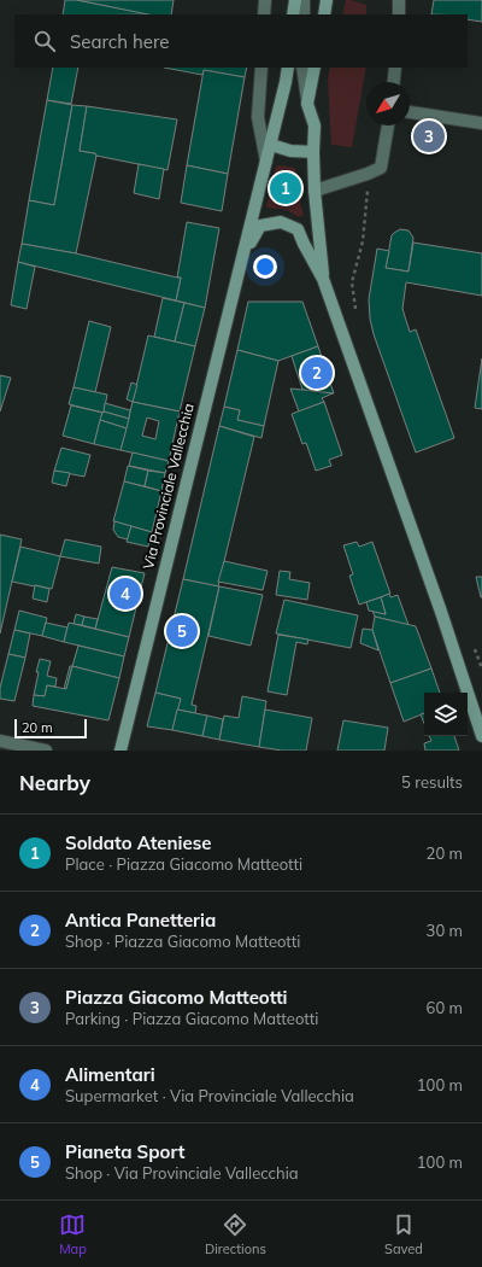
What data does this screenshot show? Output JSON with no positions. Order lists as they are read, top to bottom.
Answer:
{
  "streets": {
    "main road": ["Via Provinciale Vallecchia"]
  },
  "scale_bar": "20 m",
  "north": "bottom left",
  "page": {
    "search": "Search here",
    "pins": [
      "3",
      "1",
      "2",
      "4",
      "5"
    ],
    "scale": "20 m",
    "heading": ["Nearby", "5 results"],
    "list": [
      {
        "mark": "1",
        "name": "Soldato Ateniese",
        "note": "Place · Piazza Giacomo Matteotti",
        "value": "20 m"
      },
      {
        "mark": "2",
        "name": "Antica Panetteria",
        "note": "Shop · Piazza Giacomo Matteotti",
        "value": "30 m"
      },
      {
        "mark": "3",
        "name": "Piazza Giacomo Matteotti",
        "note": "Parking · Piazza Giacomo Matteotti",
        "value": "60 m"
      },
      {
        "mark": "4",
        "name": "Alimentari",
        "note": "Supermarket · Via Provinciale Vallecchia",
        "value": "100 m"
      },
      {
        "mark": "5",
        "name": "Pianeta Sport",
        "note": "Shop · Via Provinciale Vallecchia",
        "value": "100 m"
      }
    ],
    "nav": ["Map", "Directions", "Saved"]
  }
}
